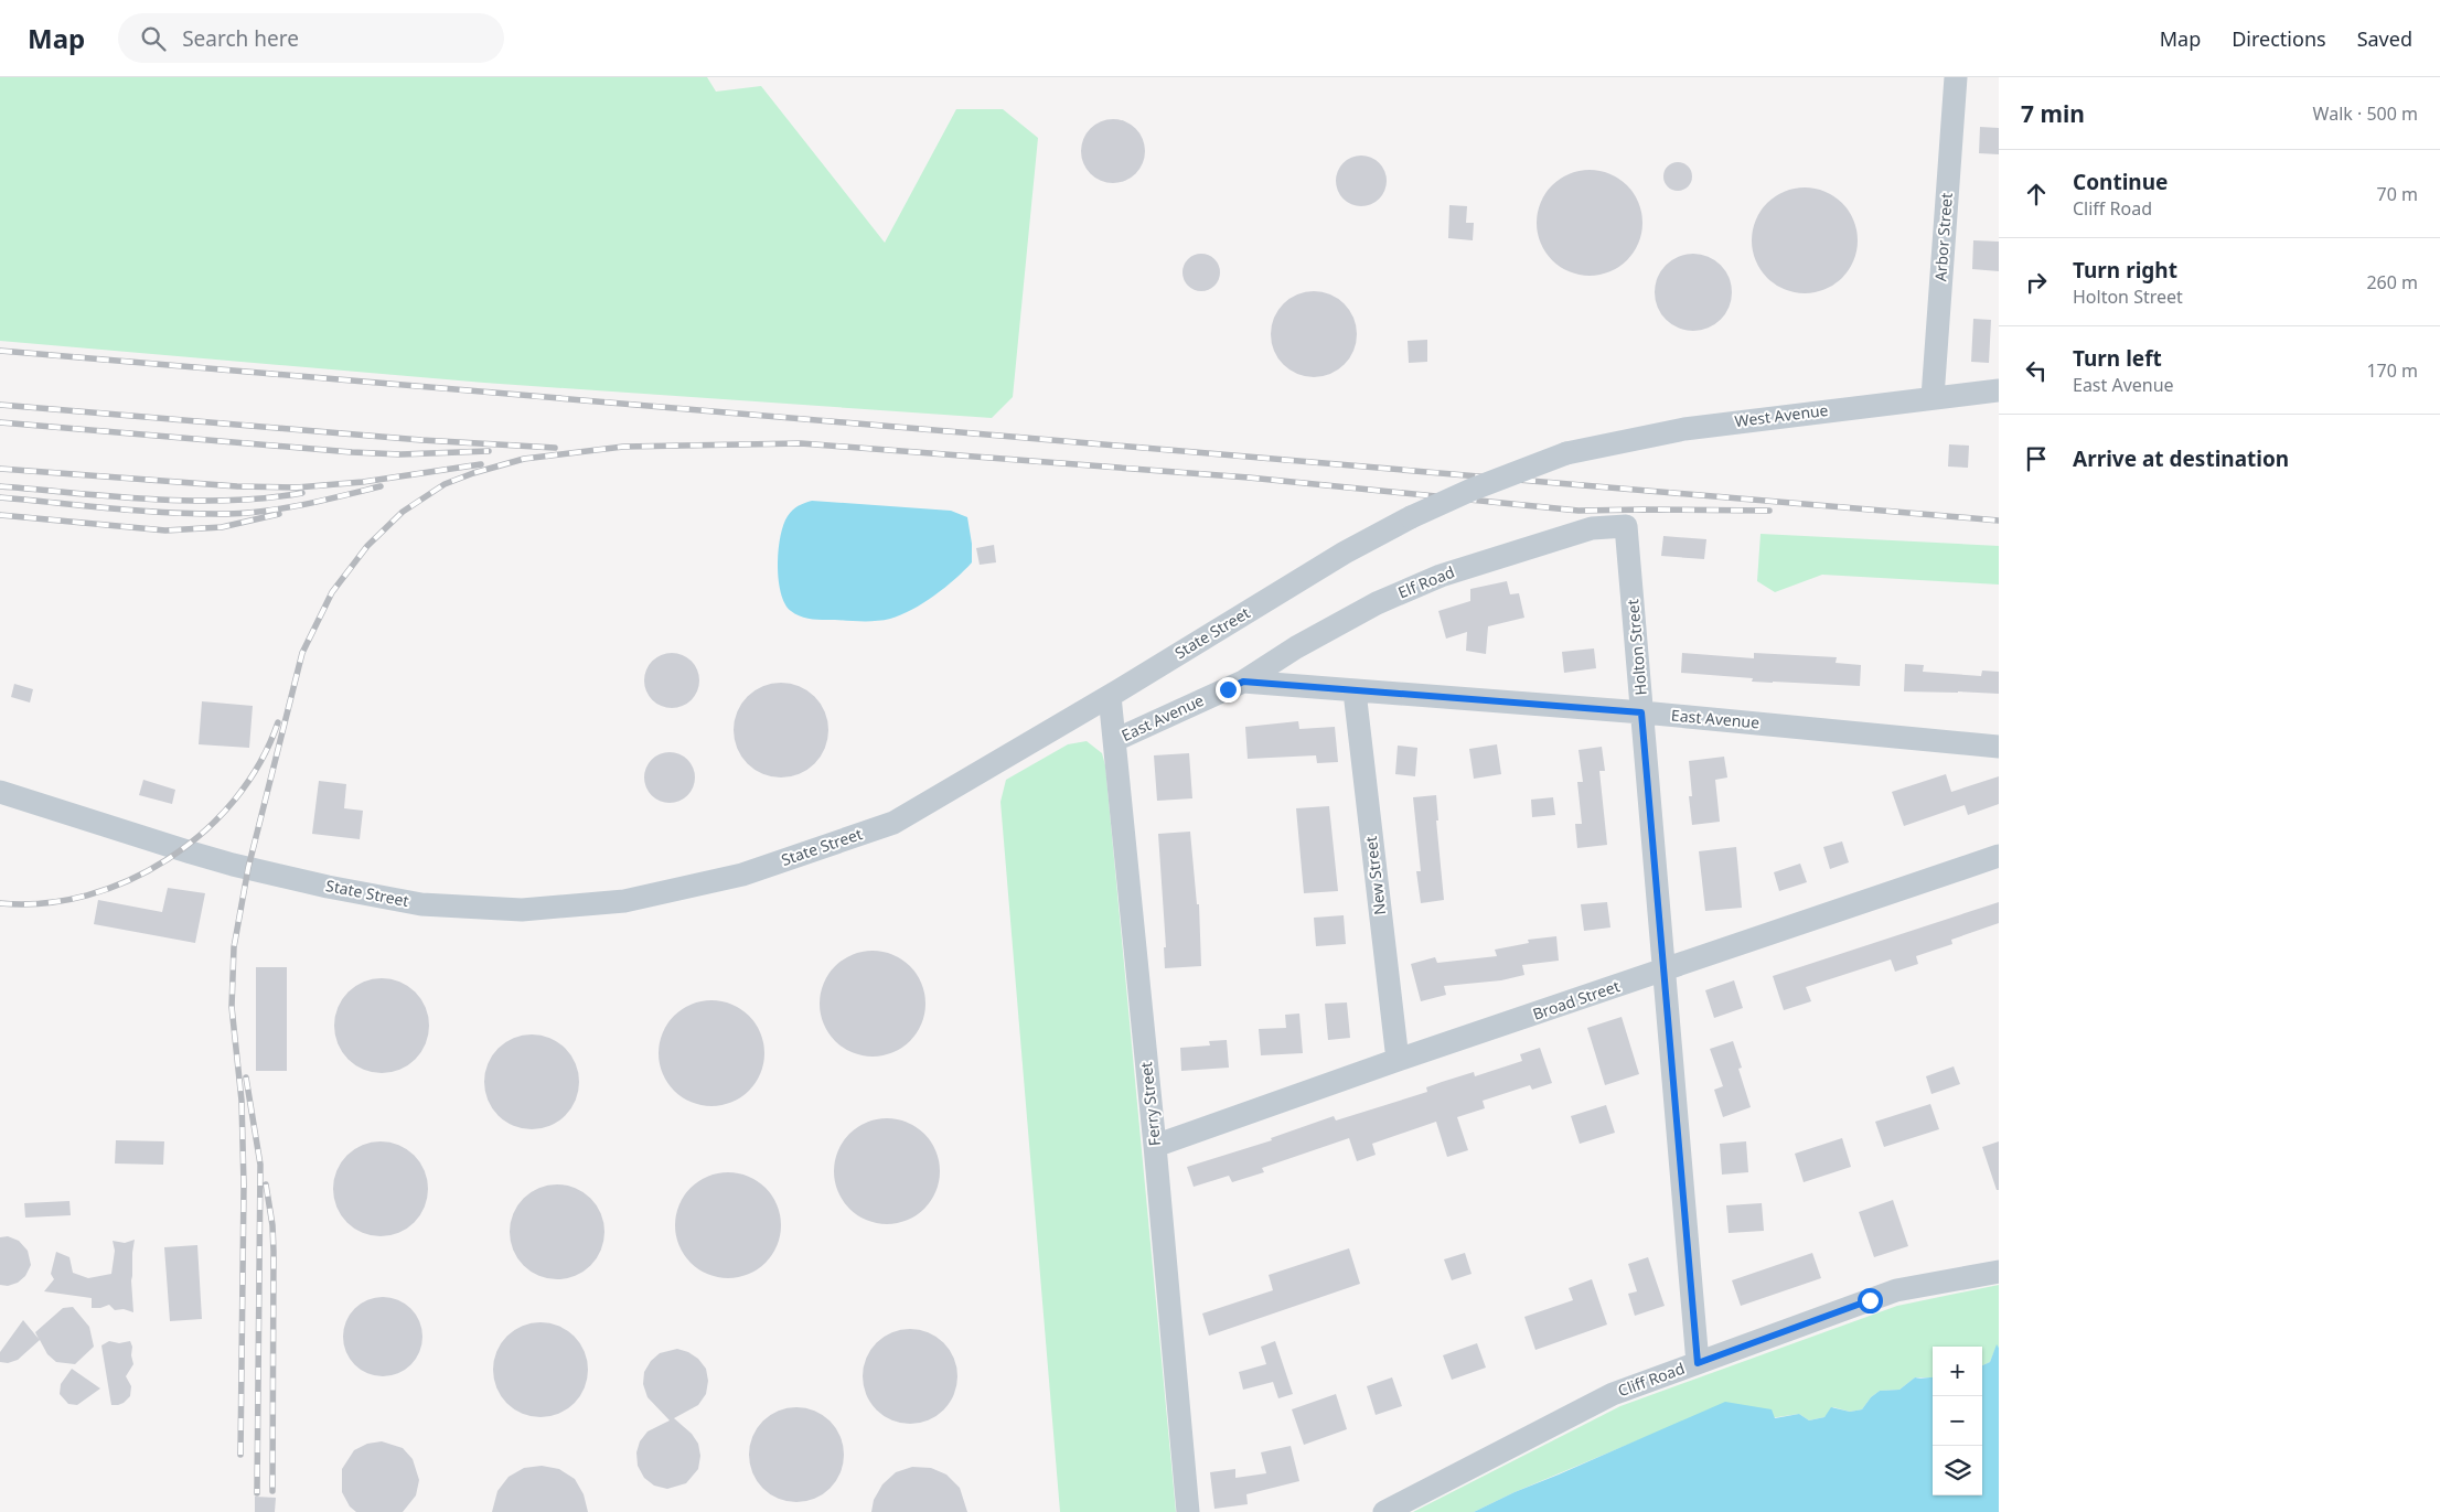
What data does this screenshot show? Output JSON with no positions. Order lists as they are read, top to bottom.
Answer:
{
  "streets": {
    "street": [
      "Arbor Street",
      "West Avenue",
      "Elf Road",
      "State Street",
      "Holton Street",
      "East Avenue",
      "New Street",
      "Broad Street",
      "Ferry Street",
      "Cliff Road"
    ]
  },
  "crossings": [
    ["Arbor Street", "West Avenue"],
    ["West Avenue", "State Street"],
    ["Elf Road", "Holton Street"],
    ["Elf Road", "East Avenue"],
    ["State Street", "Ferry Street"],
    ["Holton Street", "East Avenue"],
    ["Holton Street", "Broad Street"],
    ["Holton Street", "Cliff Road"],
    ["East Avenue", "New Street"],
    ["East Avenue", "Ferry Street"],
    ["New Street", "Broad Street"],
    ["Broad Street", "Ferry Street"]
  ],
  "page": {
    "header": "Map",
    "search": "Search here",
    "nav": ["Map", "Directions", "Saved"],
    "heading": ["7 min", "Walk · 500 m"],
    "list": [
      ["Continue", "Cliff Road", "70 m"],
      ["Turn right", "Holton Street", "260 m"],
      ["Turn left", "East Avenue", "170 m"],
      "Arrive at destination"
    ],
    "map_buttons": ["+", "−"]
  }
}
